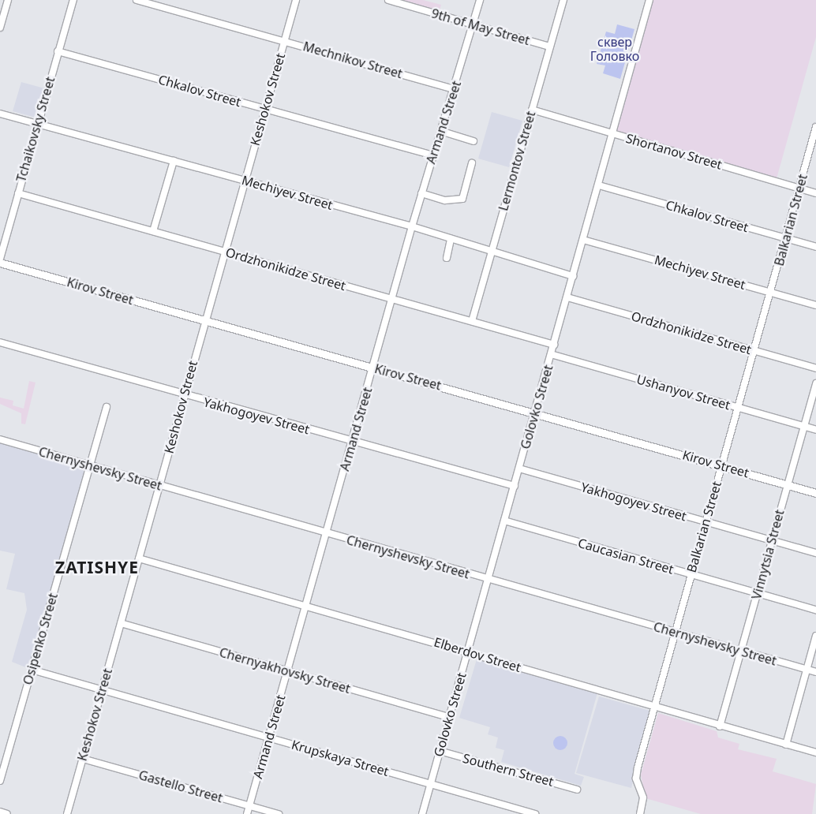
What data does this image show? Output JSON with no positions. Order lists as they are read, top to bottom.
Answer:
{
  "streets": {
    "main road": ["Kirov Street"],
    "street": [
      "9th of May Street",
      "Mechnikov Street",
      "Chkalov Street",
      "Keshokov Street",
      "Armand Street",
      "Tchaikovsky Street",
      "Shortanov Street",
      "Lermontov Street",
      "Mechiyev Street",
      "Balkarian Street",
      "Ordzhonikidze Street",
      "Ushanyov Street",
      "Golovko Street",
      "Yakhogoyev Street",
      "Chernyshevsky Street",
      "Vinnytsia Street",
      "Caucasian Street",
      "Osipenko Street",
      "Elberdov Street",
      "Chernyakhovsky Street",
      "Krupskaya Street",
      "Southern Street",
      "Gastello Street"
    ]
  },
  "crossings": [
    ["9th of May Street", "Armand Street"],
    ["9th of May Street", "Lermontov Street"],
    ["Mechnikov Street", "Keshokov Street"],
    ["Mechnikov Street", "Armand Street"],
    ["Chkalov Street", "Keshokov Street"],
    ["Chkalov Street", "Armand Street"],
    ["Chkalov Street", "Tchaikovsky Street"],
    ["Chkalov Street", "Balkarian Street"],
    ["Chkalov Street", "Golovko Street"],
    ["Keshokov Street", "Mechiyev Street"],
    ["Keshokov Street", "Ordzhonikidze Street"],
    ["Keshokov Street", "Kirov Street"],
    ["Keshokov Street", "Yakhogoyev Street"],
    ["Keshokov Street", "Chernyshevsky Street"],
    ["Keshokov Street", "Elberdov Street"],
    ["Keshokov Street", "Chernyakhovsky Street"],
    ["Keshokov Street", "Krupskaya Street"],
    ["Keshokov Street", "Gastello Street"],
    ["Armand Street", "Mechiyev Street"],
    ["Armand Street", "Ordzhonikidze Street"],
    ["Armand Street", "Kirov Street"],
    ["Armand Street", "Yakhogoyev Street"],
    ["Armand Street", "Chernyshevsky Street"],
    ["Armand Street", "Elberdov Street"],
    ["Armand Street", "Chernyakhovsky Street"],
    ["Armand Street", "Krupskaya Street"],
    ["Armand Street", "Gastello Street"],
    ["Tchaikovsky Street", "Mechiyev Street"],
    ["Tchaikovsky Street", "Ordzhonikidze Street"],
    ["Shortanov Street", "Lermontov Street"],
    ["Shortanov Street", "Balkarian Street"],
    ["Shortanov Street", "Golovko Street"],
    ["Lermontov Street", "Mechiyev Street"],
    ["Lermontov Street", "Ordzhonikidze Street"],
    ["Mechiyev Street", "Balkarian Street"],
    ["Mechiyev Street", "Golovko Street"],
    ["Balkarian Street", "Ordzhonikidze Street"],
    ["Balkarian Street", "Kirov Street"],
    ["Balkarian Street", "Ushanyov Street"],
    ["Balkarian Street", "Yakhogoyev Street"],
    ["Balkarian Street", "Chernyshevsky Street"],
    ["Balkarian Street", "Caucasian Street"],
    ["Balkarian Street", "Elberdov Street"],
    ["Ordzhonikidze Street", "Golovko Street"],
    ["Kirov Street", "Golovko Street"],
    ["Kirov Street", "Vinnytsia Street"],
    ["Ushanyov Street", "Golovko Street"],
    ["Ushanyov Street", "Vinnytsia Street"],
    ["Golovko Street", "Yakhogoyev Street"],
    ["Golovko Street", "Chernyshevsky Street"],
    ["Golovko Street", "Caucasian Street"],
    ["Golovko Street", "Elberdov Street"],
    ["Golovko Street", "Chernyakhovsky Street"],
    ["Golovko Street", "Krupskaya Street"],
    ["Golovko Street", "Southern Street"],
    ["Yakhogoyev Street", "Vinnytsia Street"],
    ["Chernyshevsky Street", "Vinnytsia Street"],
    ["Chernyshevsky Street", "Osipenko Street"],
    ["Vinnytsia Street", "Caucasian Street"],
    ["Vinnytsia Street", "Elberdov Street"],
    ["Osipenko Street", "Krupskaya Street"]
  ],
  "districts": ["ZATISHYE"],
  "parks": ["сквер Головко"]
}
